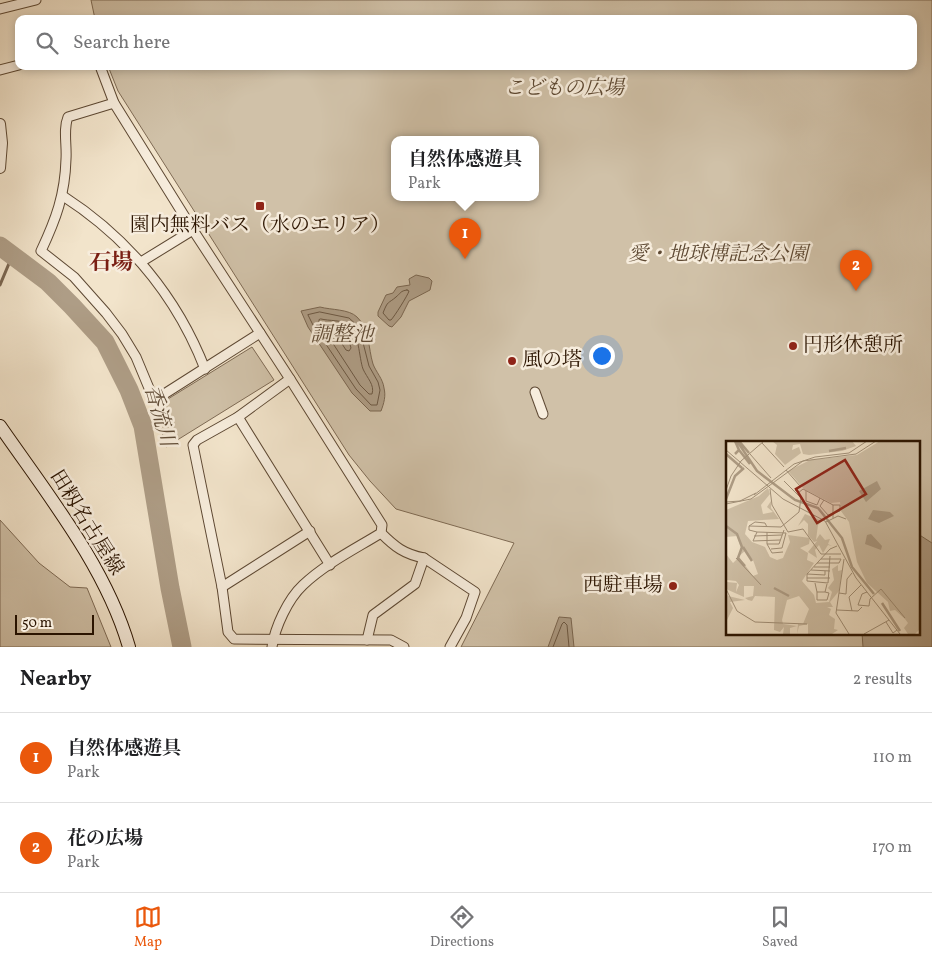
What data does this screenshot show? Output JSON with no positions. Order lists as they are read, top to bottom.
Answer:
{
  "streets": {
    "main road": ["田籾名古屋線"]
  },
  "districts": ["石場"],
  "water": ["調整池", "香流川"],
  "parks": ["こどもの広場", "愛・地球博記念公園"],
  "places": {
    "transit": ["園内無料バス（水のエリア）"],
    "other": ["円形休憩所", "風の塔", "西駐車場"]
  },
  "scale_bar": "50 m",
  "page": {
    "search": "Search here",
    "popup": ["自然体感遊具", "Park"],
    "pins": ["1", "2"],
    "scale": "50 m",
    "heading": ["Nearby", "2 results"],
    "list": [
      {
        "mark": "1",
        "name": "自然体感遊具",
        "note": "Park",
        "value": "110 m"
      },
      {
        "mark": "2",
        "name": "花の広場",
        "note": "Park",
        "value": "170 m"
      }
    ],
    "nav": ["Map", "Directions", "Saved"]
  }
}
